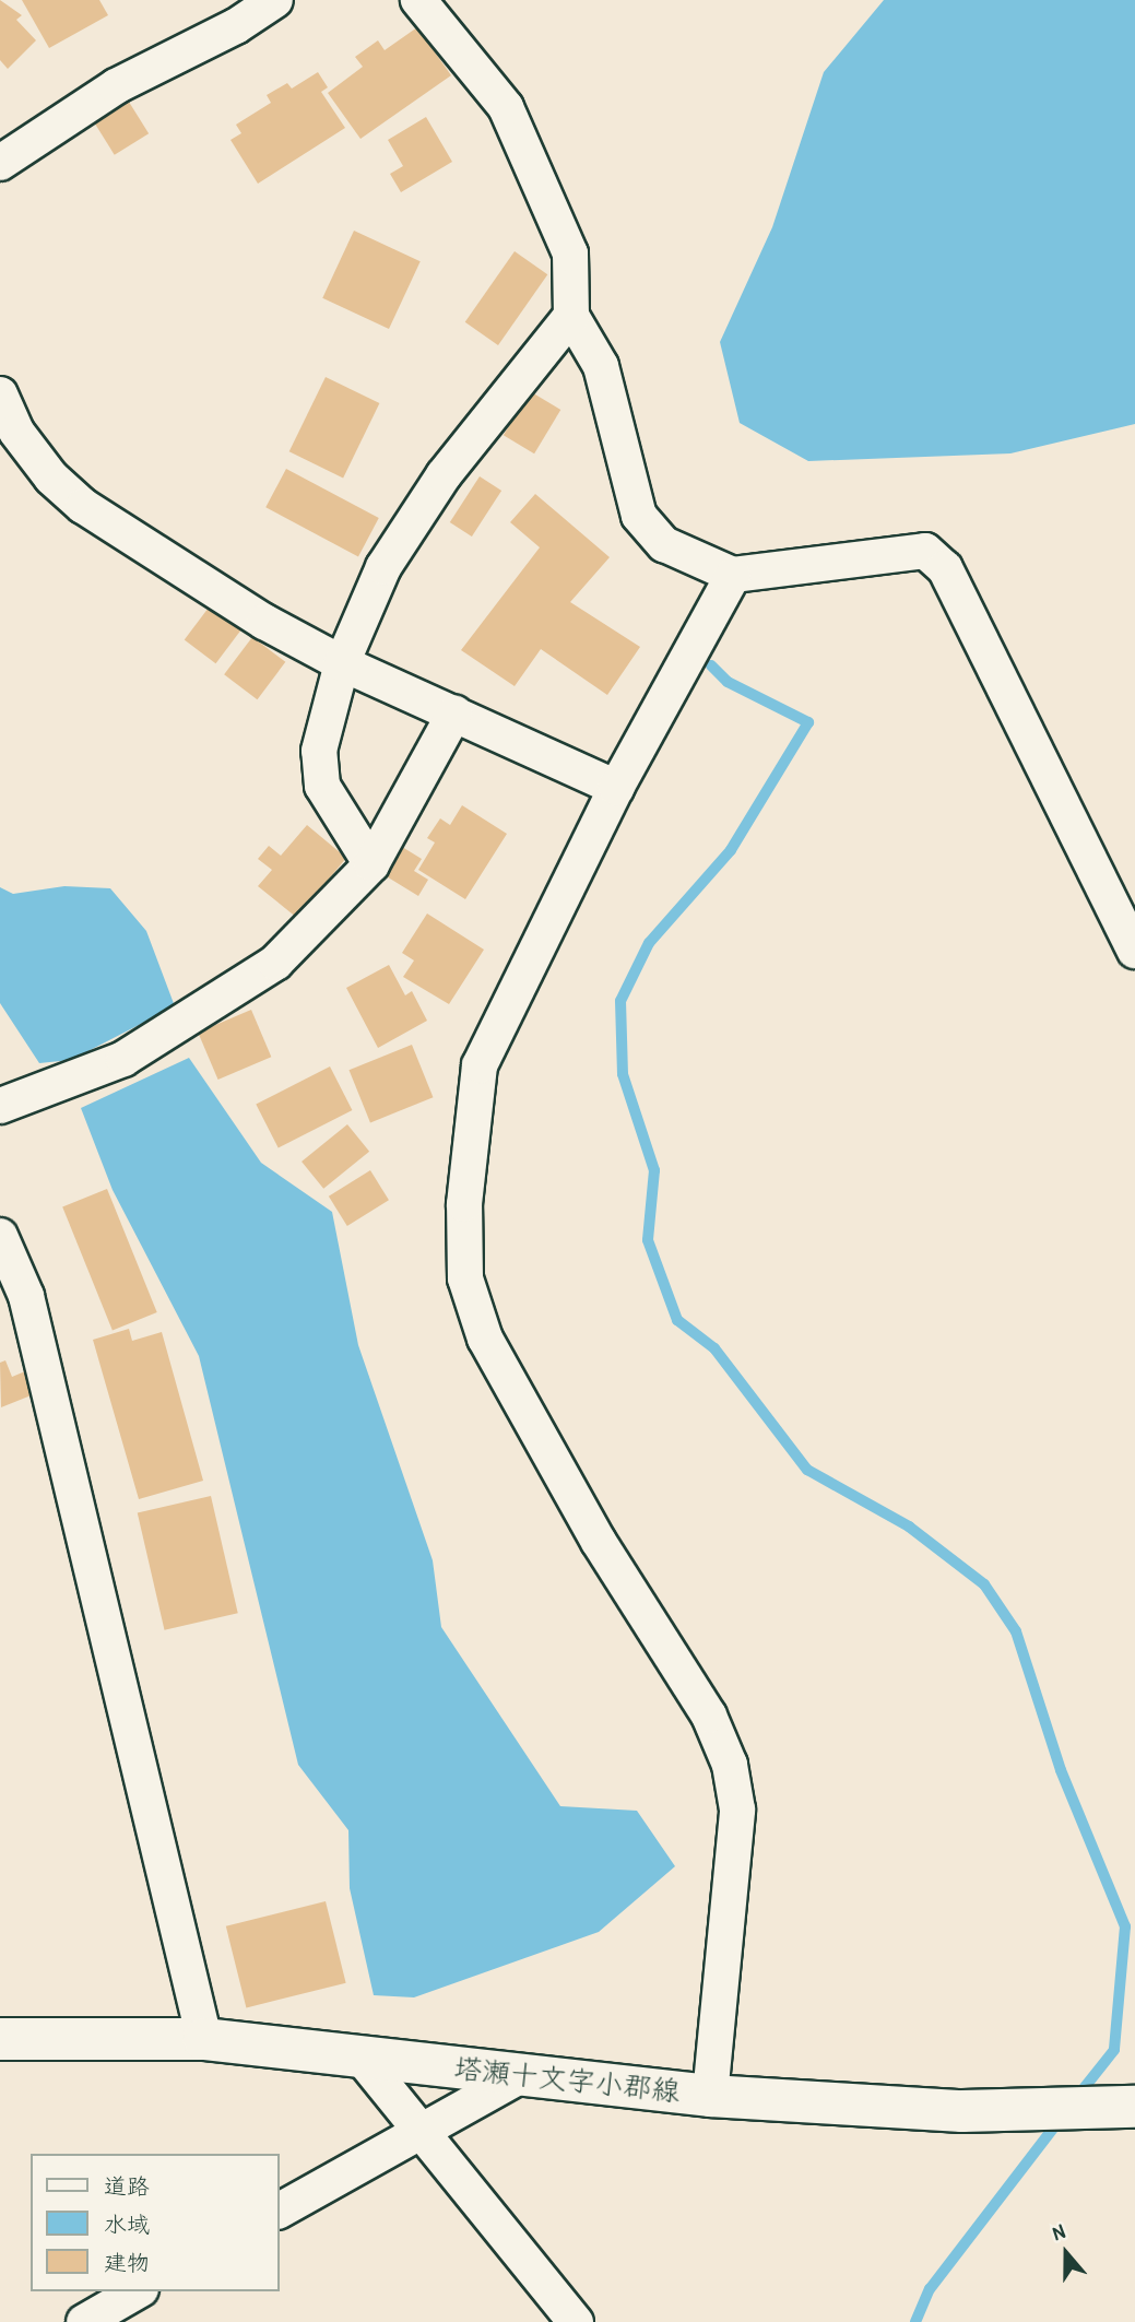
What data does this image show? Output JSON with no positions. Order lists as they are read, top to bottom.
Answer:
{
  "streets": {
    "main road": ["塔瀬十文字小郡線"]
  },
  "legend": ["道路", "水域", "建物"],
  "north": "top"
}
